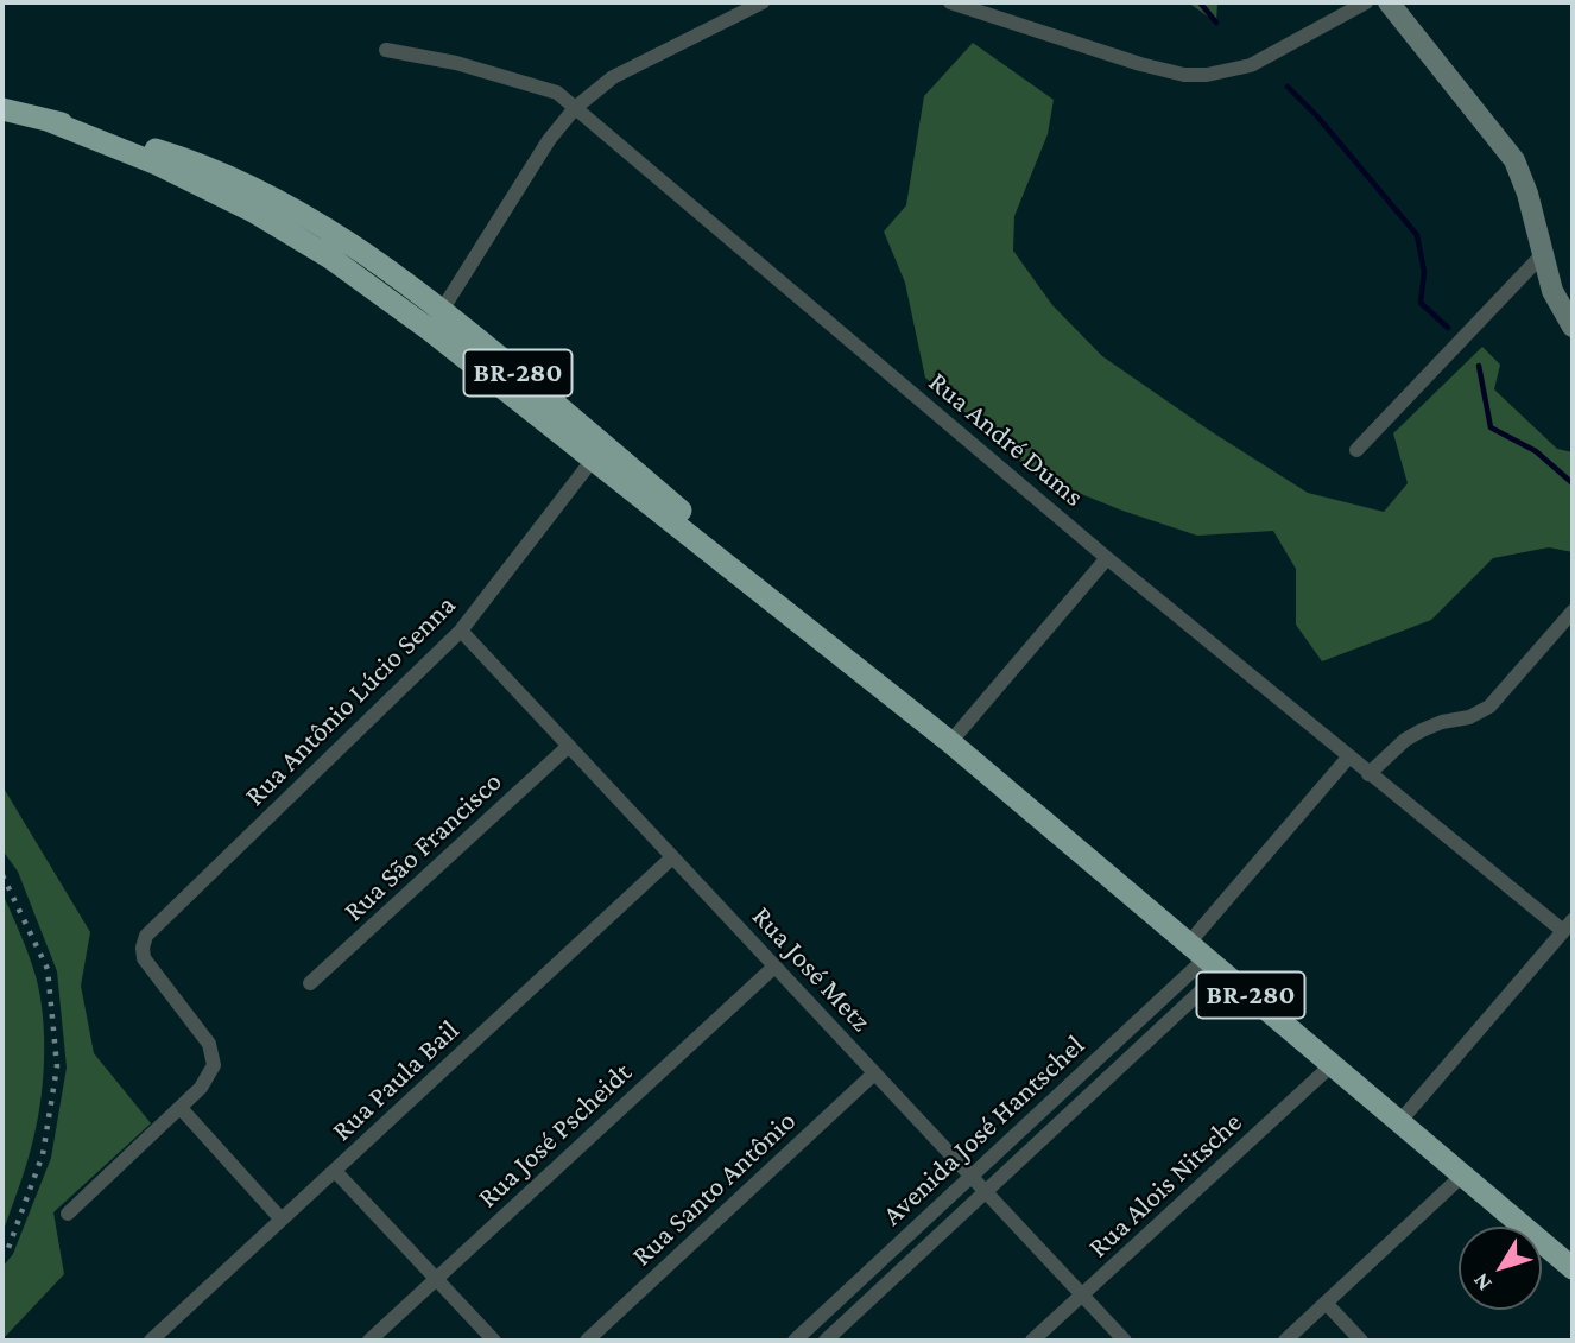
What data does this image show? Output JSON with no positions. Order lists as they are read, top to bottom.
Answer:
{
  "streets": {
    "highway": ["BR-280"],
    "street": [
      "Rua André Dums",
      "Rua Antônio Lúcio Senna",
      "Rua São Francisco",
      "Rua José Metz",
      "Rua Paula Bail",
      "Avenida José Hantschel",
      "Rua José Pscheidt",
      "Rua Alois Nitsche",
      "Rua Santo Antônio"
    ]
  },
  "crossings": [
    ["BR-280", "Rua Antônio Lúcio Senna"],
    ["BR-280", "Avenida José Hantschel"],
    ["BR-280", "Rua Alois Nitsche"],
    ["Rua Antônio Lúcio Senna", "Rua José Metz"],
    ["Rua São Francisco", "Rua José Metz"],
    ["Rua José Metz", "Rua Paula Bail"],
    ["Rua José Metz", "Avenida José Hantschel"],
    ["Rua José Metz", "Rua José Pscheidt"],
    ["Rua José Metz", "Rua Alois Nitsche"],
    ["Rua José Metz", "Rua Santo Antônio"]
  ],
  "north": "bottom left"
}
